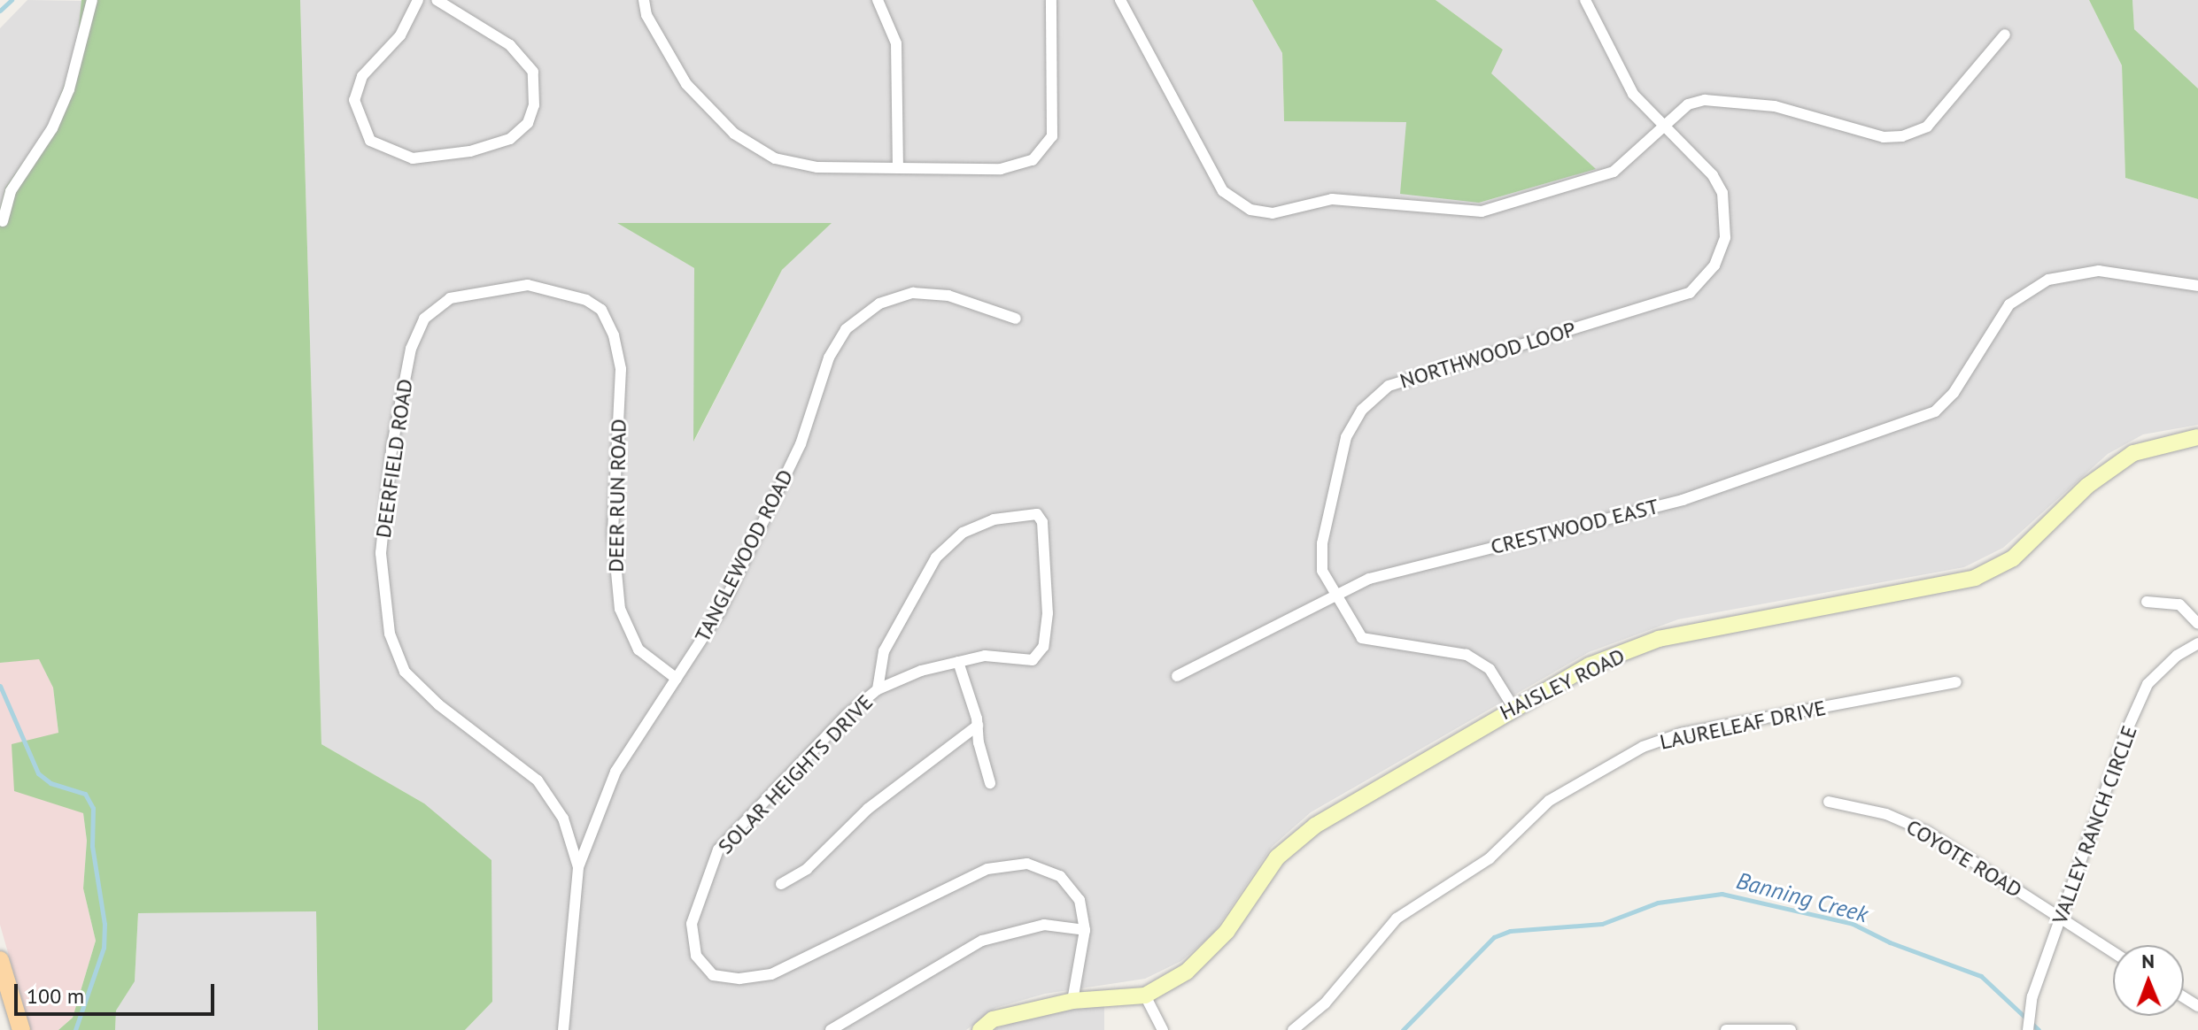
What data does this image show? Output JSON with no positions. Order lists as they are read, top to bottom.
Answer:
{
  "streets": {
    "street": [
      "NORTHWOOD LOOP",
      "DEERFIELD ROAD",
      "DEER RUN ROAD",
      "CRESTWOOD EAST",
      "TANGLEWOOD ROAD",
      "HAISLEY ROAD",
      "LAURELEAF DRIVE",
      "SOLAR HEIGHTS DRIVE",
      "VALLEY RANCH CIRCLE",
      "COYOTE ROAD"
    ]
  },
  "crossings": [
    ["NORTHWOOD LOOP", "CRESTWOOD EAST"],
    ["NORTHWOOD LOOP", "HAISLEY ROAD"],
    ["DEERFIELD ROAD", "DEER RUN ROAD"],
    ["DEERFIELD ROAD", "TANGLEWOOD ROAD"],
    ["DEER RUN ROAD", "TANGLEWOOD ROAD"],
    ["HAISLEY ROAD", "SOLAR HEIGHTS DRIVE"],
    ["VALLEY RANCH CIRCLE", "COYOTE ROAD"]
  ],
  "water": ["Banning Creek"],
  "scale_bar": "100 m",
  "north": "top"
}
